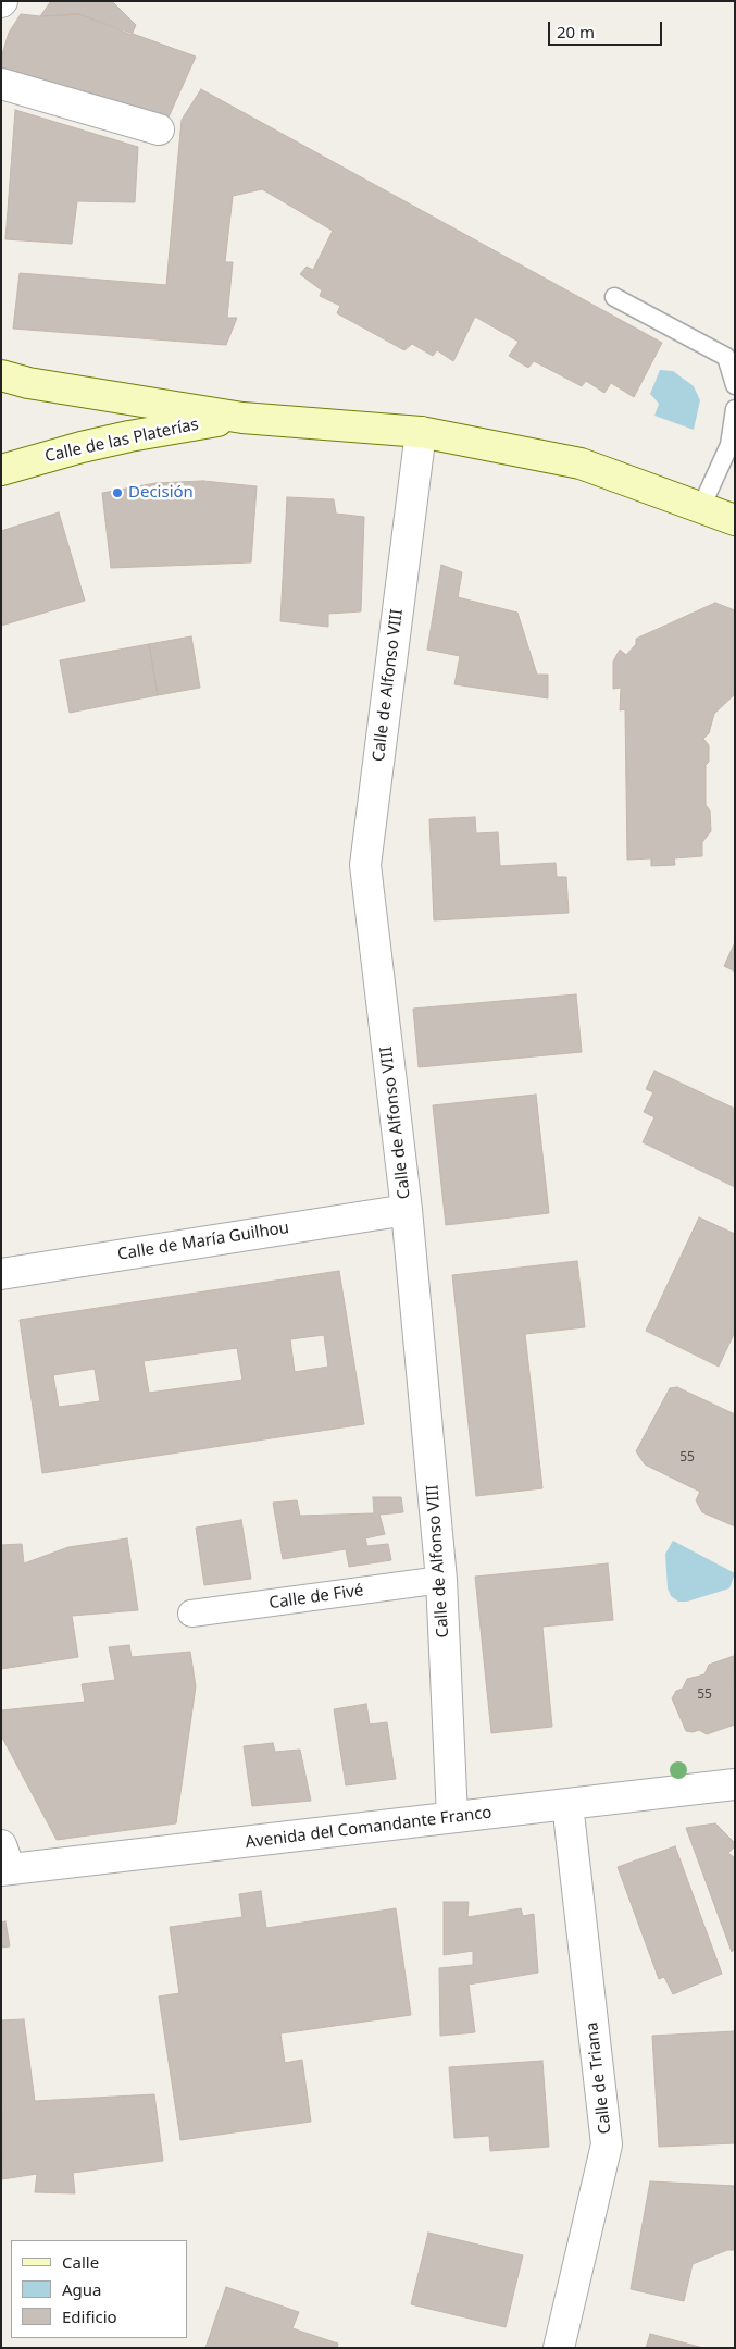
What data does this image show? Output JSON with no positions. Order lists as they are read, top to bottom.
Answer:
{
  "streets": {
    "main road": ["Calle de las Platerías"],
    "street": [
      "Calle de Alfonso VIII",
      "Calle de María Guilhou",
      "Calle de Fivé",
      "Avenida del Comandante Franco",
      "Calle de Triana"
    ]
  },
  "crossings": [
    ["Calle de Alfonso VIII", "Calle de María Guilhou"],
    ["Calle de Alfonso VIII", "Calle de Fivé"],
    ["Calle de Alfonso VIII", "Avenida del Comandante Franco"],
    ["Avenida del Comandante Franco", "Calle de Triana"]
  ],
  "places": ["Decisión"],
  "house_numbers": ["55", "55"],
  "legend": ["Calle", "Agua", "Edificio"],
  "scale_bar": "20 m"
}
